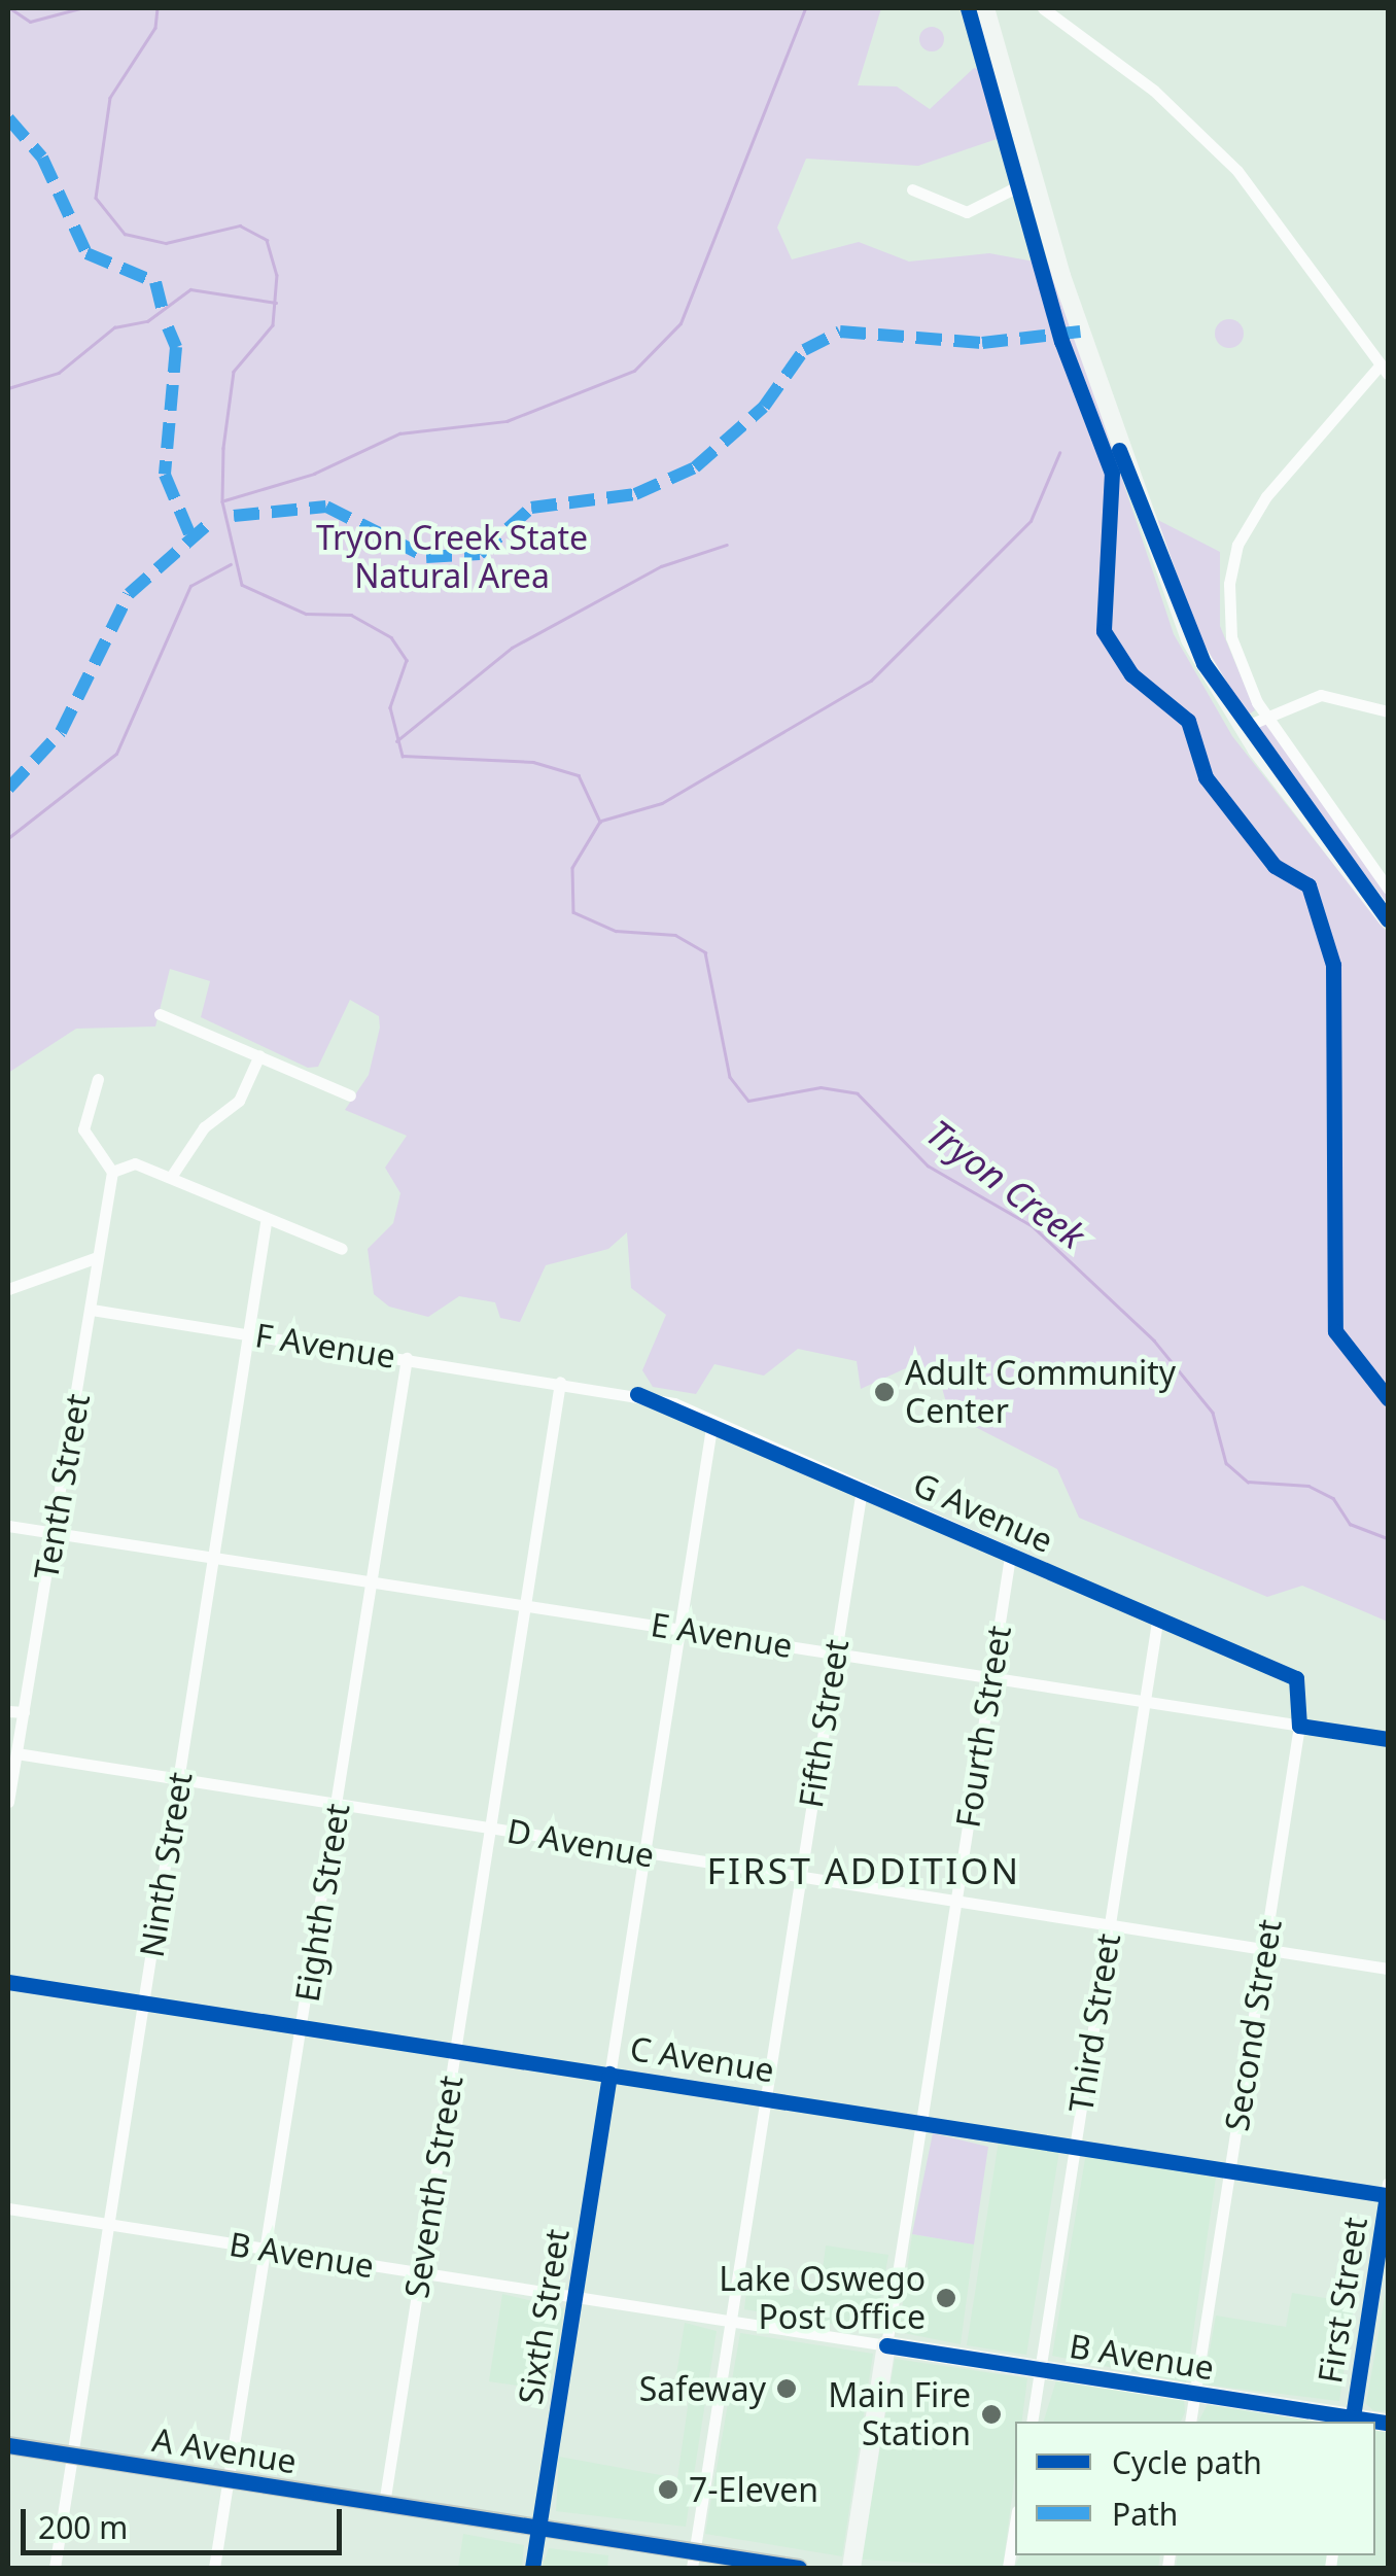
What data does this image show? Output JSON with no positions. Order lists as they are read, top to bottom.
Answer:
{
  "streets": {
    "main road": ["Fourth Street", "B Avenue", "A Avenue"],
    "street": [
      "F Avenue",
      "Tenth Street",
      "G Avenue",
      "E Avenue",
      "Fifth Street",
      "D Avenue",
      "Ninth Street",
      "Eighth Street",
      "Third Street",
      "Second Street",
      "C Avenue",
      "Seventh Street",
      "First Street",
      "Sixth Street"
    ]
  },
  "crossings": [
    ["F Avenue", "Tenth Street"],
    ["F Avenue", "G Avenue"],
    ["F Avenue", "Ninth Street"],
    ["F Avenue", "Eighth Street"],
    ["F Avenue", "Seventh Street"],
    ["Tenth Street", "E Avenue"],
    ["Tenth Street", "D Avenue"],
    ["G Avenue", "Fifth Street"],
    ["G Avenue", "Fourth Street"],
    ["G Avenue", "Third Street"],
    ["G Avenue", "Second Street"],
    ["G Avenue", "Seventh Street"],
    ["G Avenue", "Sixth Street"],
    ["E Avenue", "Fifth Street"],
    ["E Avenue", "Fourth Street"],
    ["E Avenue", "Ninth Street"],
    ["E Avenue", "Eighth Street"],
    ["E Avenue", "Third Street"],
    ["E Avenue", "Second Street"],
    ["E Avenue", "Seventh Street"],
    ["E Avenue", "Sixth Street"],
    ["Fifth Street", "D Avenue"],
    ["Fifth Street", "C Avenue"],
    ["Fifth Street", "B Avenue"],
    ["Fifth Street", "A Avenue"],
    ["Fourth Street", "D Avenue"],
    ["Fourth Street", "C Avenue"],
    ["Fourth Street", "B Avenue"],
    ["D Avenue", "Ninth Street"],
    ["D Avenue", "Eighth Street"],
    ["D Avenue", "Third Street"],
    ["D Avenue", "Second Street"],
    ["D Avenue", "Seventh Street"],
    ["D Avenue", "Sixth Street"],
    ["Ninth Street", "C Avenue"],
    ["Ninth Street", "B Avenue"],
    ["Ninth Street", "A Avenue"],
    ["Eighth Street", "C Avenue"],
    ["Eighth Street", "B Avenue"],
    ["Eighth Street", "A Avenue"],
    ["Third Street", "C Avenue"],
    ["Third Street", "B Avenue"],
    ["Second Street", "C Avenue"],
    ["Second Street", "B Avenue"],
    ["C Avenue", "Seventh Street"],
    ["C Avenue", "First Street"],
    ["C Avenue", "Sixth Street"],
    ["Seventh Street", "B Avenue"],
    ["Seventh Street", "A Avenue"],
    ["B Avenue", "First Street"],
    ["B Avenue", "Sixth Street"],
    ["Sixth Street", "A Avenue"]
  ],
  "districts": ["FIRST ADDITION"],
  "water": ["Tryon Creek"],
  "parks": ["Tryon Creek State Natural Area"],
  "places": [
    "Adult Community Center",
    "Lake Oswego Post Office",
    "Safeway",
    "Main Fire Station",
    "7-Eleven"
  ],
  "legend": ["Cycle path", "Path"],
  "scale_bar": "200 m"
}
